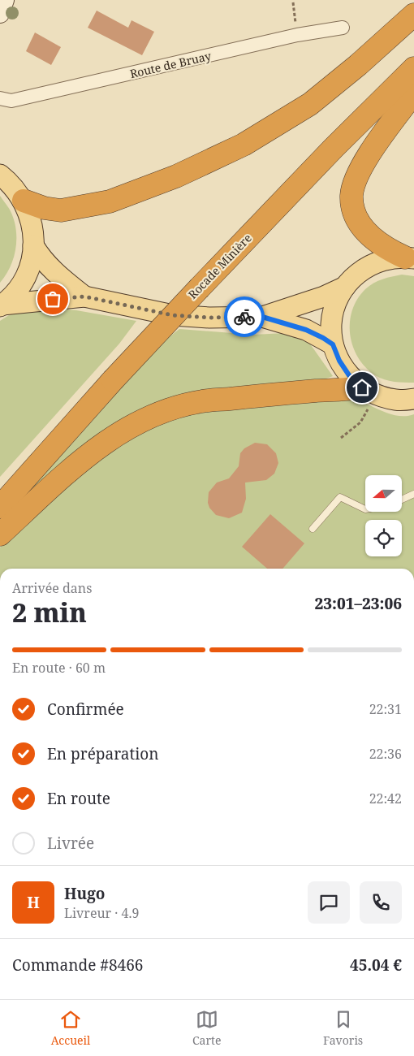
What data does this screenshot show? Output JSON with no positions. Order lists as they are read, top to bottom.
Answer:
{
  "streets": {
    "highway": ["Rocade Minière"],
    "street": ["Route de Bruay"]
  },
  "north": "left",
  "page": {
    "heading": ["2 min", "Arrivée dans", "23:01–23:06"],
    "panel": [
      "Hugo",
      "Livreur · 4.9",
      "Commande #8466",
      "45.04 €"
    ],
    "bar": "En route · 60 m",
    "list": [
      ["Confirmée", "22:31"],
      ["En préparation", "22:36"],
      ["En route", "22:42"],
      "Livrée"
    ],
    "round": "H",
    "tabs": ["Accueil", "Carte", "Favoris"]
  }
}
